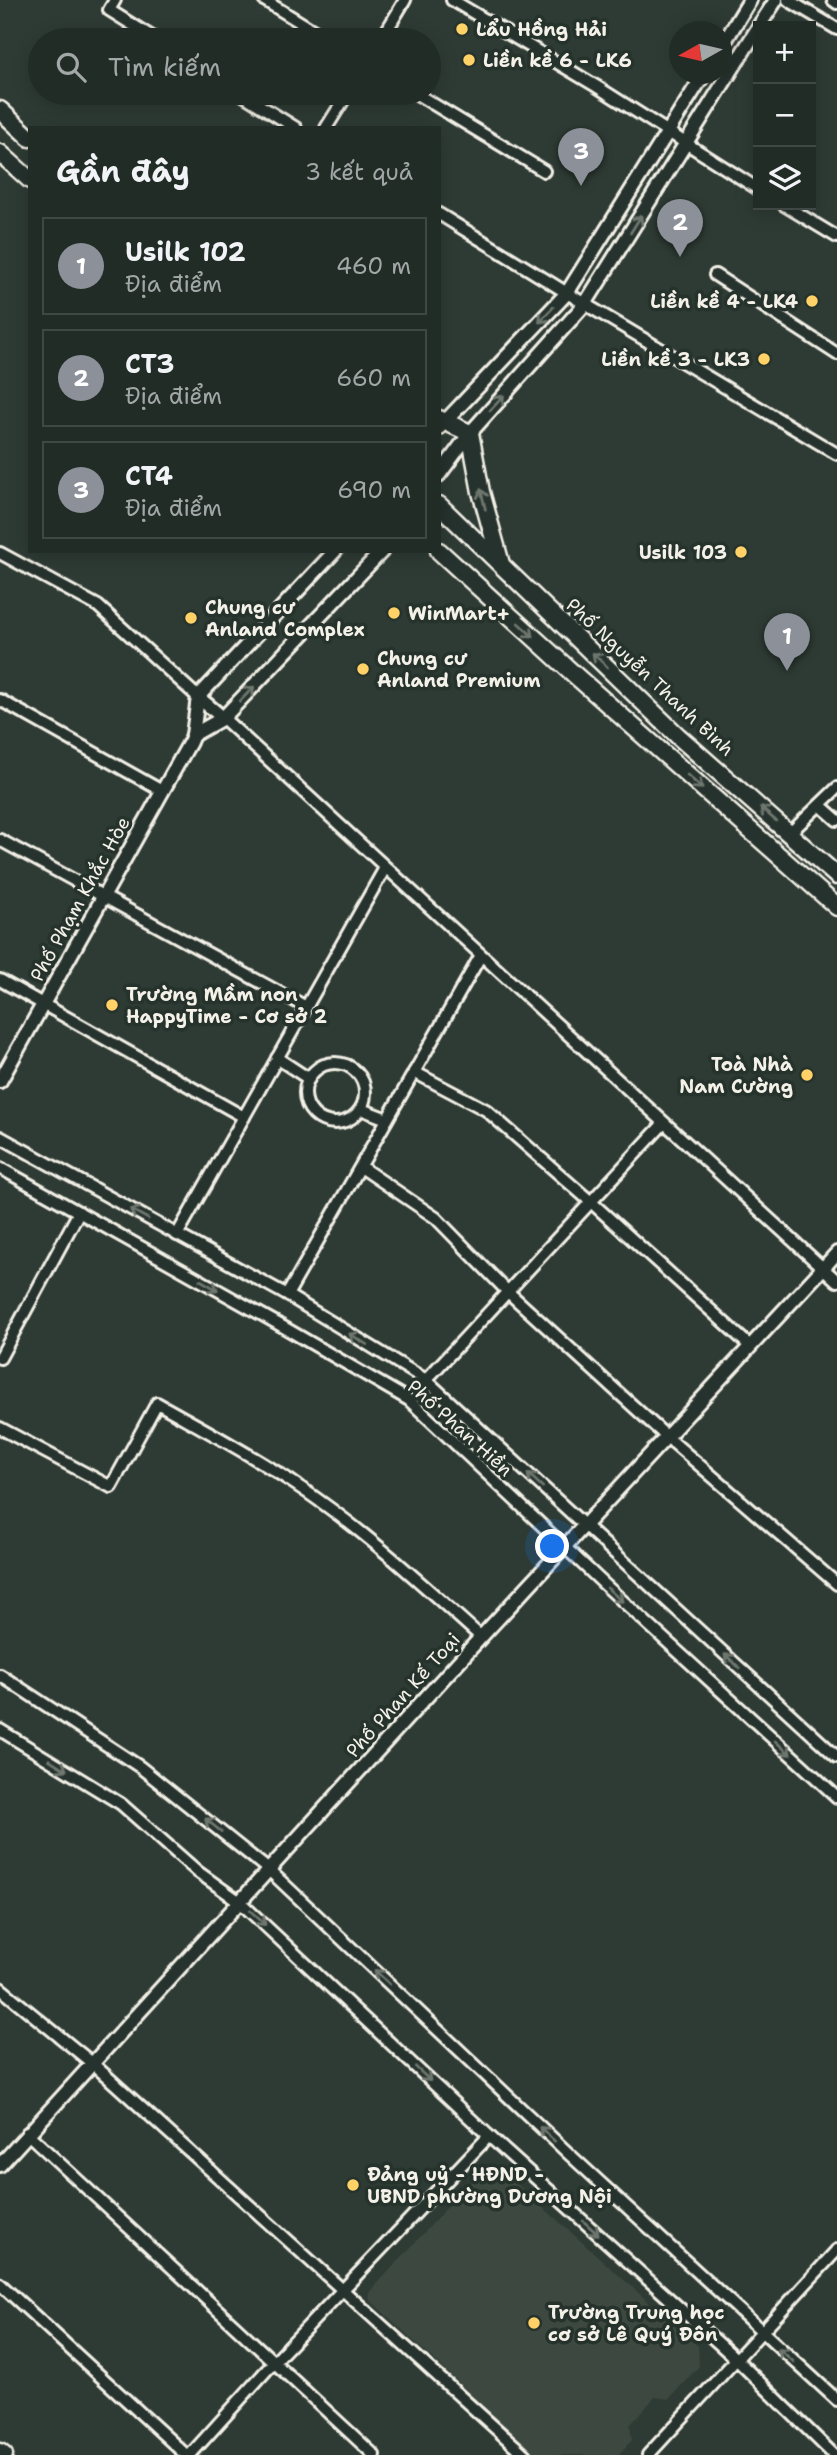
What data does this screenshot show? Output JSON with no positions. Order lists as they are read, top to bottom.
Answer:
{
  "streets": {
    "main road": ["Phố Nguyễn Thanh Bình"],
    "street": ["Phố Phạm Khắc Hòe", "Phố Phan Hiền", "Phố Phan Kế Toại"]
  },
  "crossings": [
    ["Phố Phan Hiền", "Phố Phan Kế Toại"]
  ],
  "places": [
    "Lẩu Hồng Hải",
    "Liền kề 6 - LK6",
    "Liền kề 4 - LK4",
    "Liền kề 3 - LK3",
    "Usilk 103",
    "WinMart+",
    "Chung cư Anland Complex",
    "Chung cư Anland Premium",
    "Trường Mầm non HappyTime - Cơ sở 2",
    "Toà Nhà Nam Cường",
    "Đảng uỷ - HĐND - UBND phường Dương Nội",
    "Trường Trung học cơ sở Lê Quý Đôn"
  ],
  "north": "left",
  "page": {
    "map_buttons": ["+", "−"],
    "search": "Tìm kiếm",
    "heading": ["Gần đây", "3 kết quả"],
    "pins": ["3", "2", "1"],
    "list": [
      {
        "mark": "1",
        "name": "Usilk 102",
        "note": "Địa điểm",
        "value": "460 m"
      },
      {
        "mark": "2",
        "name": "CT3",
        "note": "Địa điểm",
        "value": "660 m"
      },
      {
        "mark": "3",
        "name": "CT4",
        "note": "Địa điểm",
        "value": "690 m"
      }
    ]
  }
}
